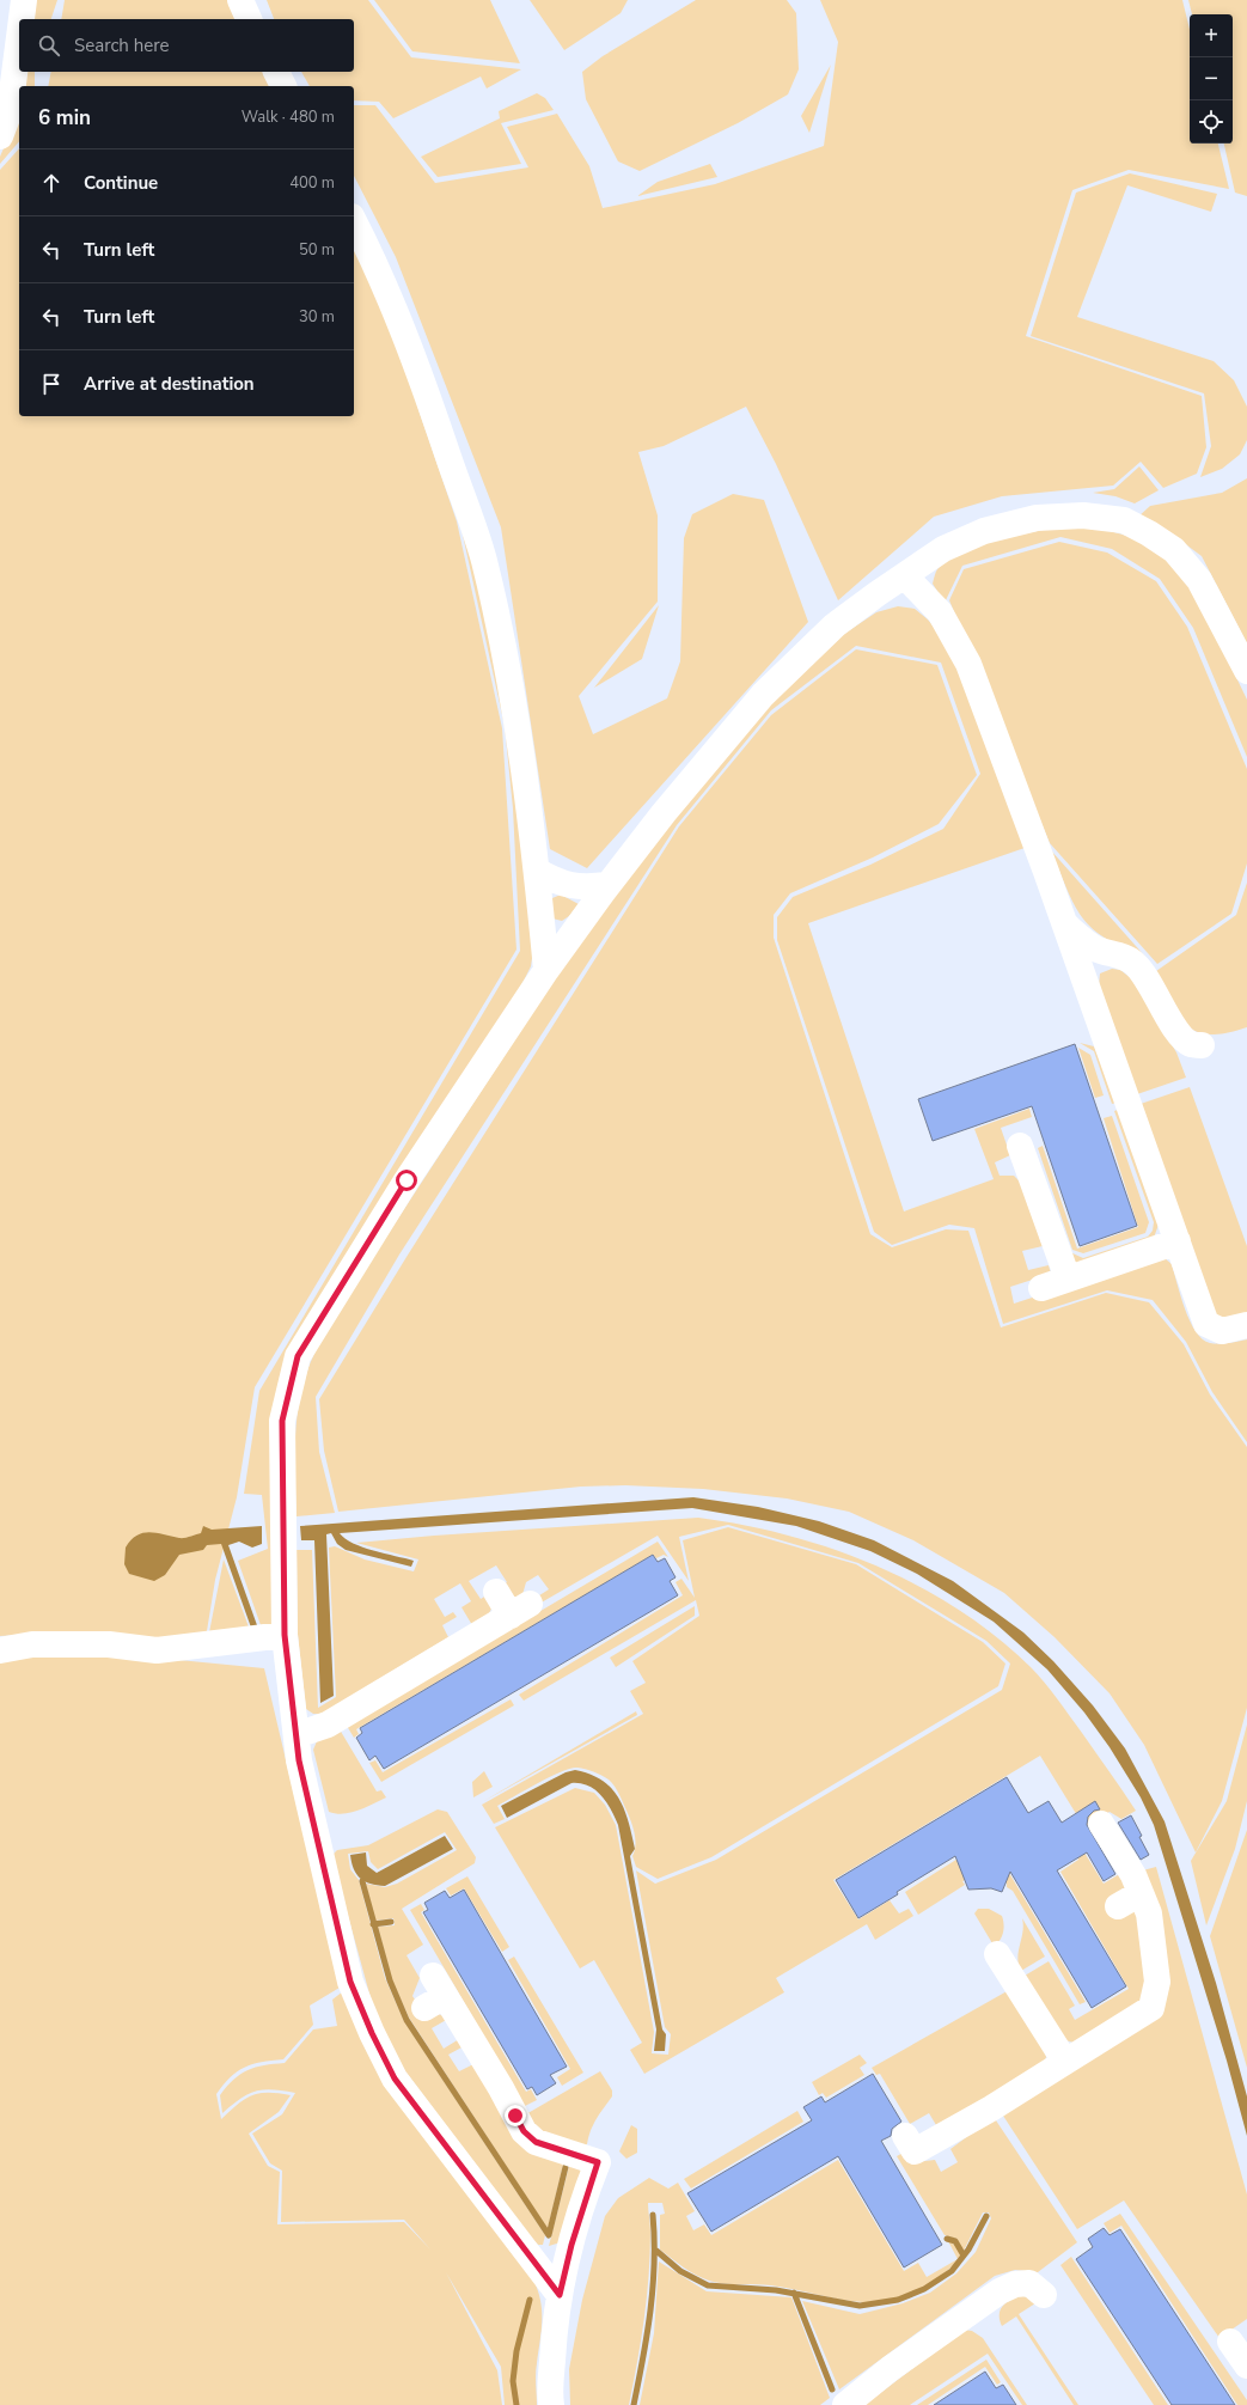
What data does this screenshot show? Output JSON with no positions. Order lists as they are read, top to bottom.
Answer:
{
  "page": {
    "map_buttons": ["+", "−"],
    "search": "Search here",
    "heading": ["6 min", "Walk · 480 m"],
    "list": [
      ["Continue", "400 m"],
      ["Turn left", "50 m"],
      ["Turn left", "30 m"],
      "Arrive at destination"
    ]
  }
}
